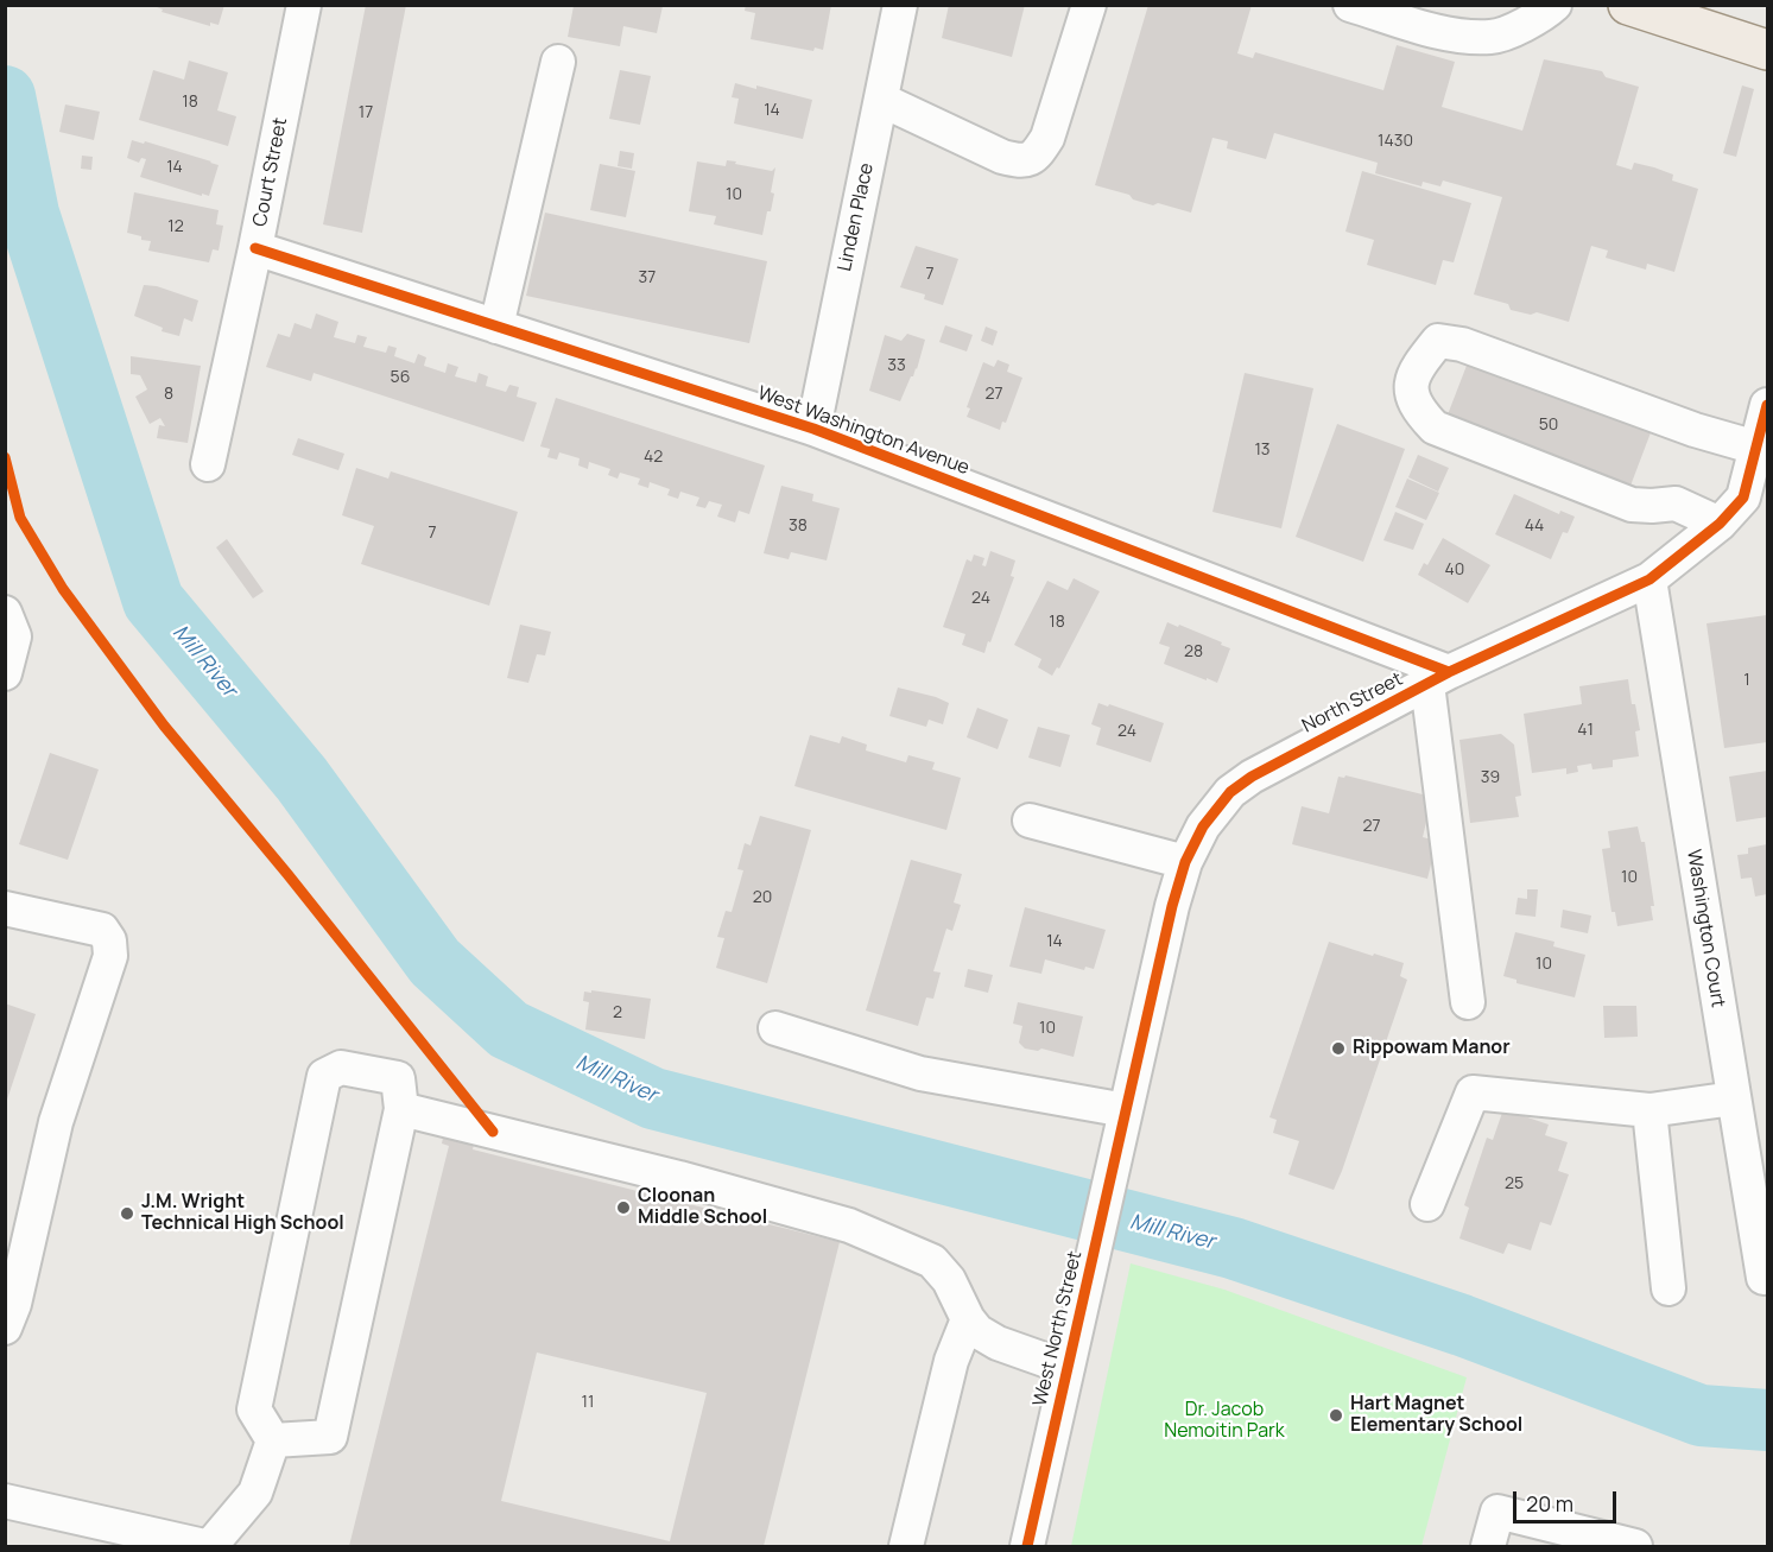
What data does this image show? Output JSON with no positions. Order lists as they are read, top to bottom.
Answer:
{
  "streets": {
    "street": [
      "Court Street",
      "Linden Place",
      "West Washington Avenue",
      "North Street",
      "Washington Court",
      "West North Street"
    ]
  },
  "crossings": [
    ["Court Street", "West Washington Avenue"],
    ["Linden Place", "West Washington Avenue"],
    ["West Washington Avenue", "North Street"],
    ["North Street", "Washington Court"],
    ["North Street", "West North Street"]
  ],
  "water": ["Mill River"],
  "parks": ["Dr. Jacob Nemoitin Park"],
  "places": [
    "Rippowam Manor",
    "Cloonan Middle School",
    "J.M. Wright Technical High School",
    "Hart Magnet Elementary School"
  ],
  "house_numbers": [
    "18",
    "14",
    "17",
    "1430",
    "14",
    "10",
    "12",
    "7",
    "37",
    "33",
    "56",
    "8",
    "27",
    "50",
    "13",
    "42",
    "38",
    "44",
    "7",
    "40",
    "24",
    "18",
    "28",
    "1",
    "41",
    "24",
    "39",
    "27",
    "10",
    "20",
    "14",
    "10",
    "2",
    "10",
    "25",
    "11"
  ],
  "scale_bar": "20 m"
}
